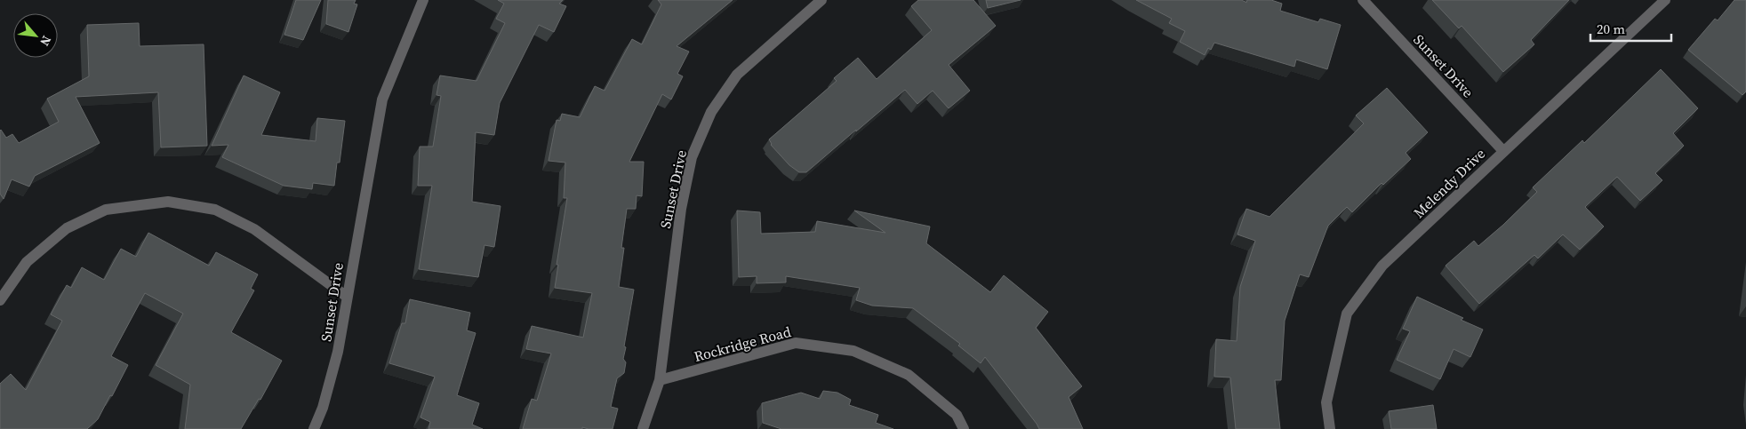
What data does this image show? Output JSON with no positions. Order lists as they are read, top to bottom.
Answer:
{
  "streets": {
    "street": ["Sunset Drive", "Melendy Drive", "Rockridge Road"]
  },
  "crossings": [
    ["Sunset Drive", "Melendy Drive"],
    ["Sunset Drive", "Rockridge Road"]
  ],
  "scale_bar": "20 m",
  "north": "bottom right"
}
